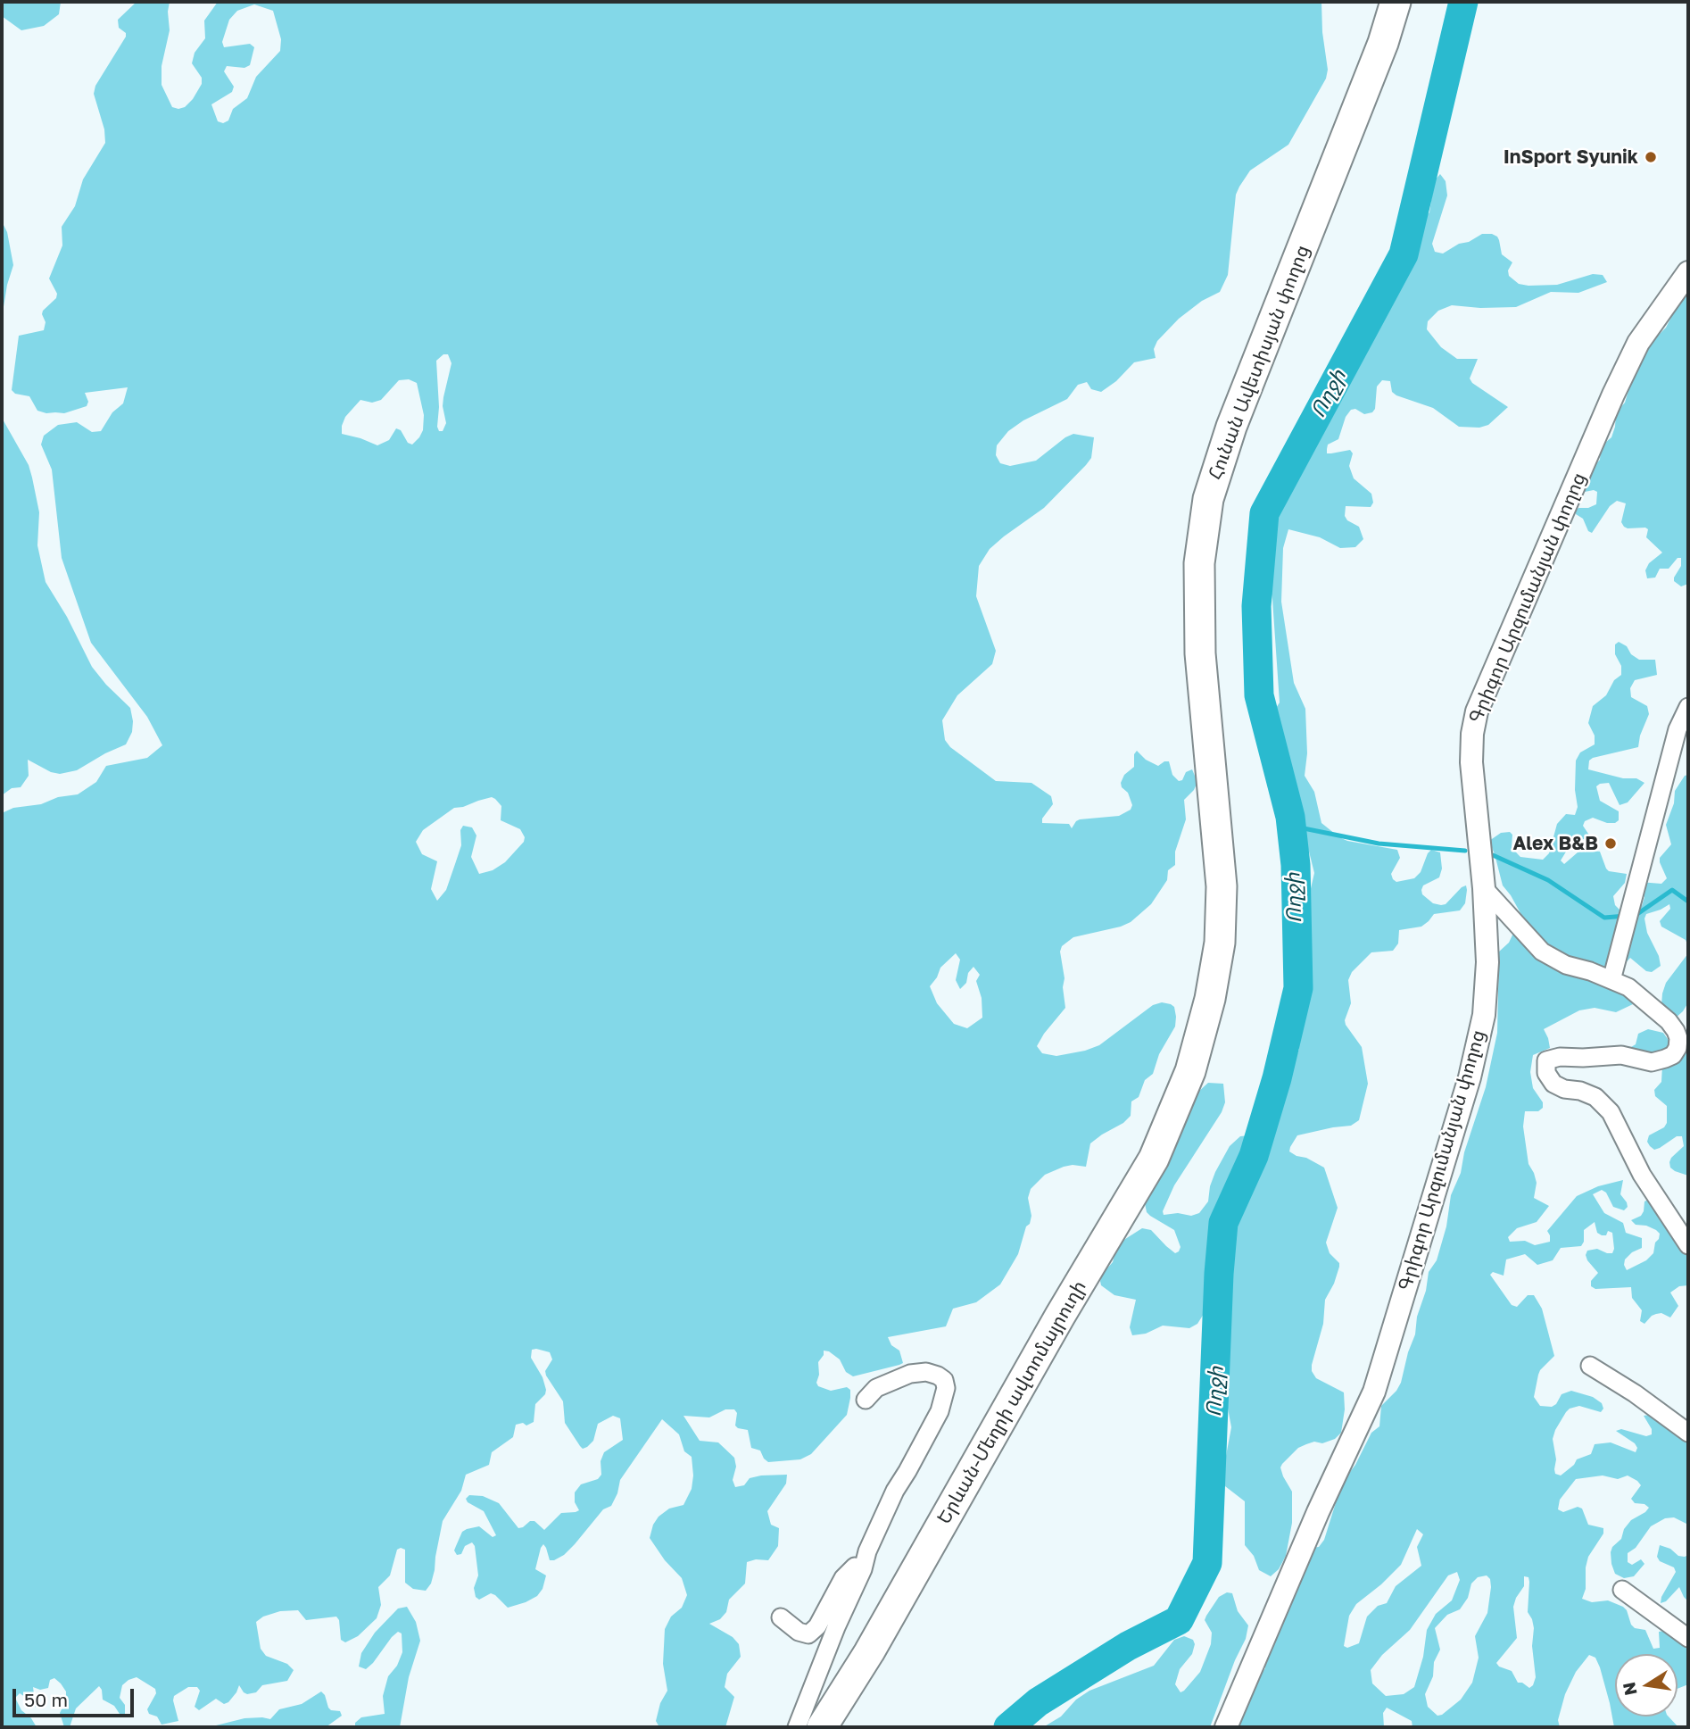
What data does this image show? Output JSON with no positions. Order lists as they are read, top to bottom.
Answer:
{
  "streets": {
    "highway": ["Հունան Ավետիսյան փողոց", "Երևան-Մեղրի ավտոմայրուղի"],
    "street": ["Գրիգոր Արզումանյան փողոց"]
  },
  "crossings": [
    ["Հունան Ավետիսյան փողոց", "Երևան-Մեղրի ավտոմայրուղի"]
  ],
  "water": ["Ողջի"],
  "places": ["InSport Syunik", "Alex B&B"],
  "scale_bar": "50 m",
  "north": "left"
}
